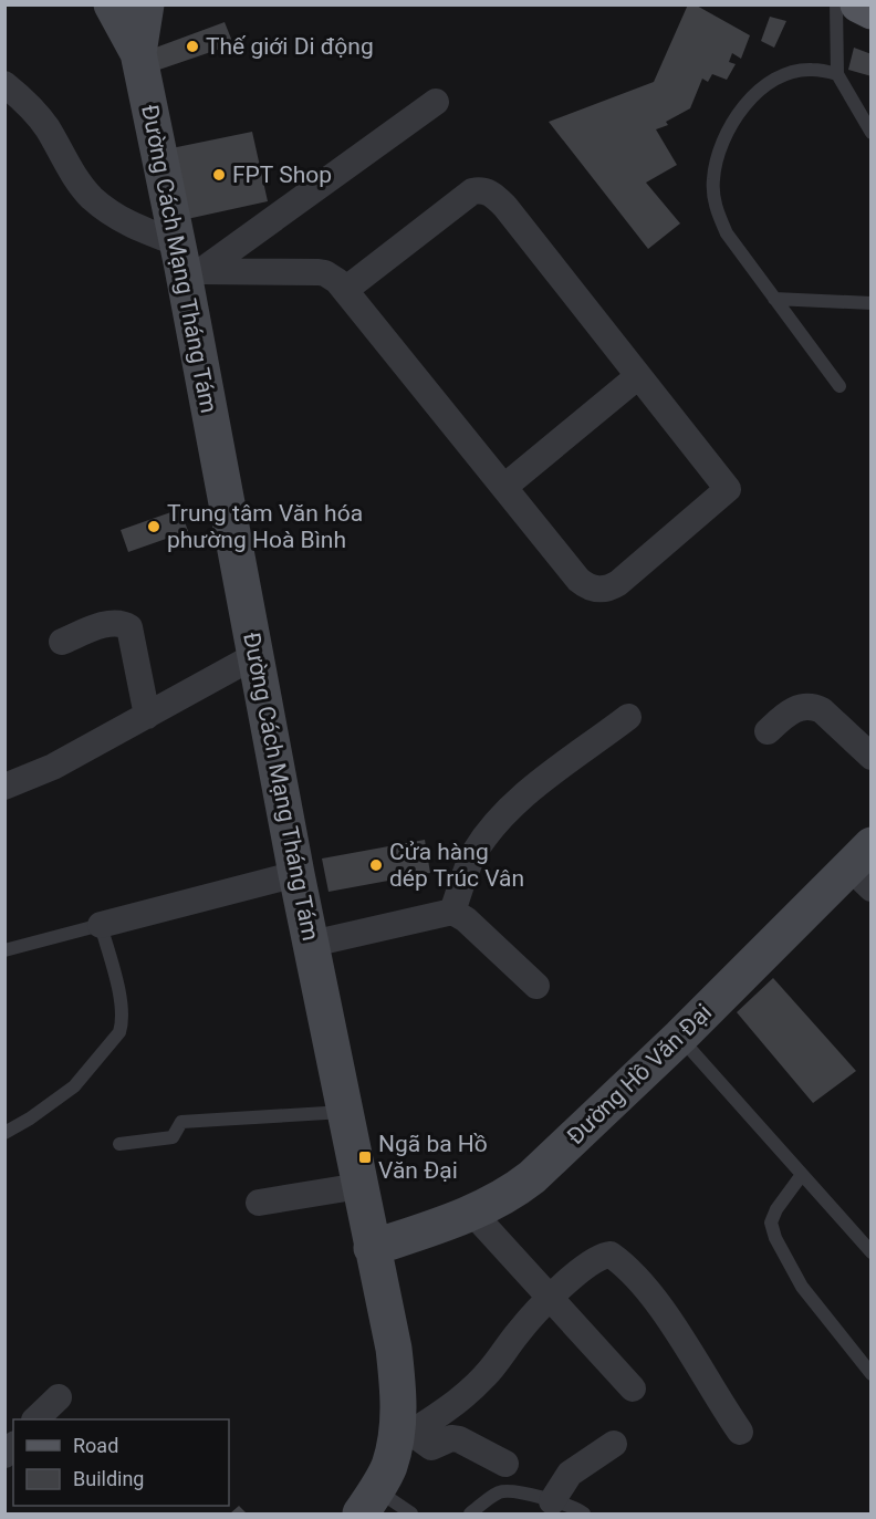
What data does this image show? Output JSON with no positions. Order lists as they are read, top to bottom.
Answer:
{
  "streets": {
    "main road": ["Đường Cách Mạng Tháng Tám", "Đường Hồ Văn Đại"]
  },
  "crossings": [
    ["Đường Cách Mạng Tháng Tám", "Đường Hồ Văn Đại"]
  ],
  "places": {
    "other": [
      "Thế giới Di động",
      "FPT Shop",
      "Trung tâm Văn hóa phường Hoà Bình",
      "Cửa hàng dép Trúc Vân"
    ],
    "transit": ["Ngã ba Hồ Văn Đại"]
  },
  "legend": ["Road", "Building"]
}
